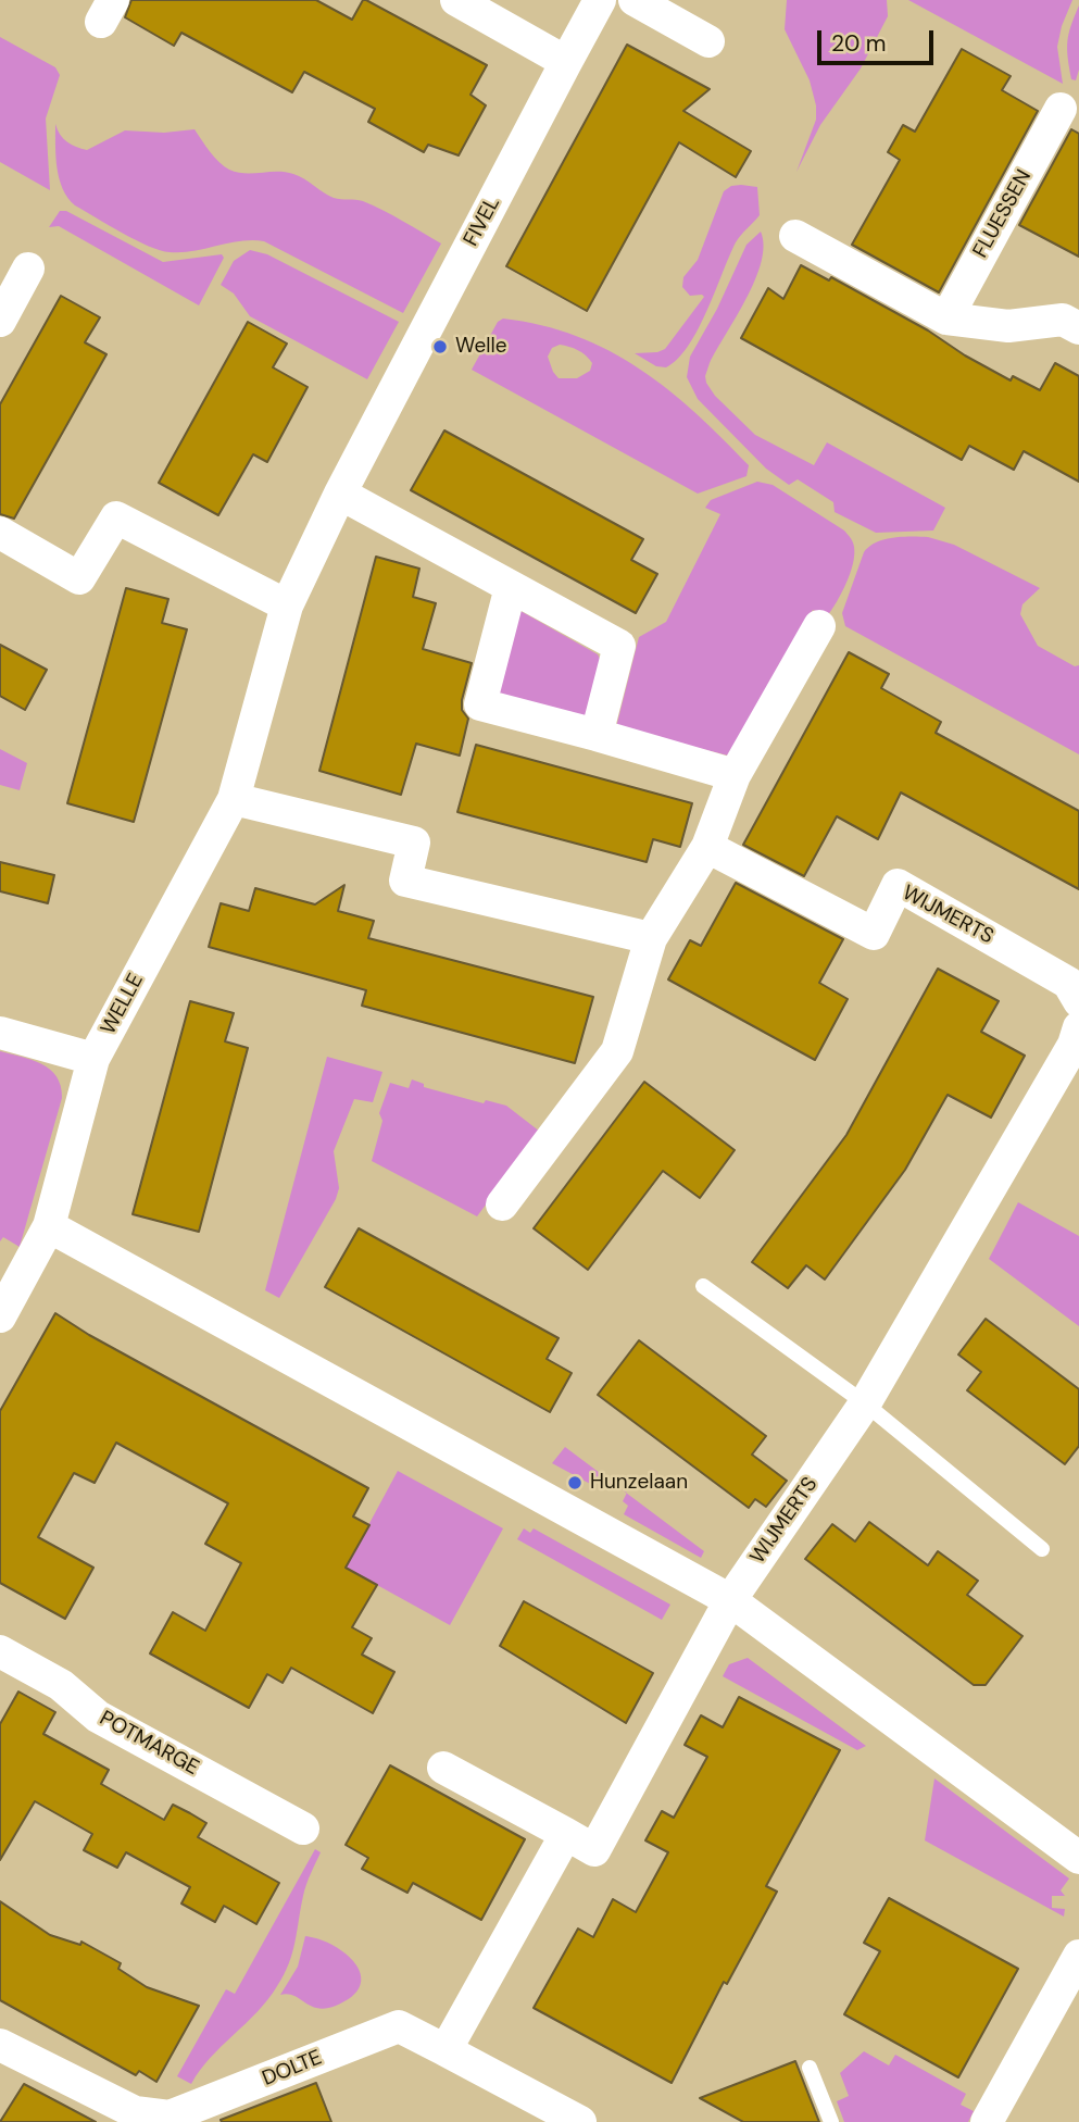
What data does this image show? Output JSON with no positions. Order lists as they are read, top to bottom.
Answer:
{
  "streets": {
    "street": [
      "FLUESSEN",
      "FIVEL",
      "WIJMERTS",
      "WELLE",
      "POTMARGE",
      "DOLTE"
    ]
  },
  "crossings": [
    ["FIVEL", "WELLE"]
  ],
  "places": ["Welle", "Hunzelaan"],
  "scale_bar": "20 m"
}
